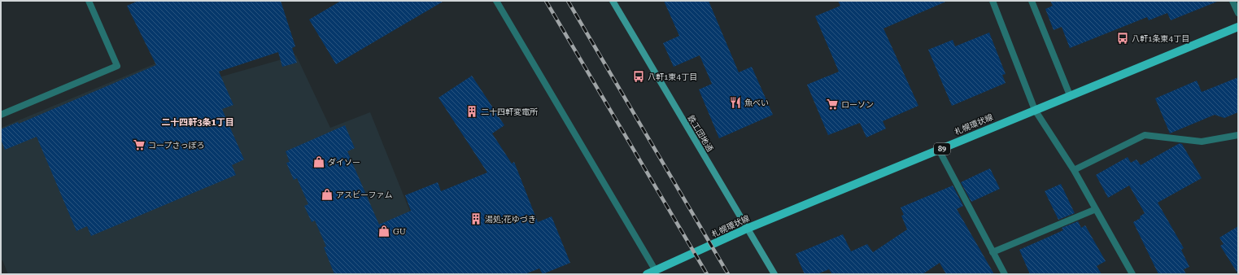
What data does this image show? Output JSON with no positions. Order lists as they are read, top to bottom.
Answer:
{
  "streets": {
    "main road": ["札幌環状線", "89"],
    "street": ["鉄工団地通"]
  },
  "crossings": [
    ["札幌環状線", "鉄工団地通"]
  ],
  "districts": ["二十四軒3条1丁目"],
  "places": {
    "bus stop": ["八軒1条東4丁目", "八軒1東4丁目"],
    "restaurant": ["魚べい"],
    "supermarket": ["ローソン", "コープさっぽろ"],
    "building": ["二十四軒変電所", "湯処;花ゆづき"],
    "shop": ["ダイソー", "アスビーファム", "GU"]
  }
}
